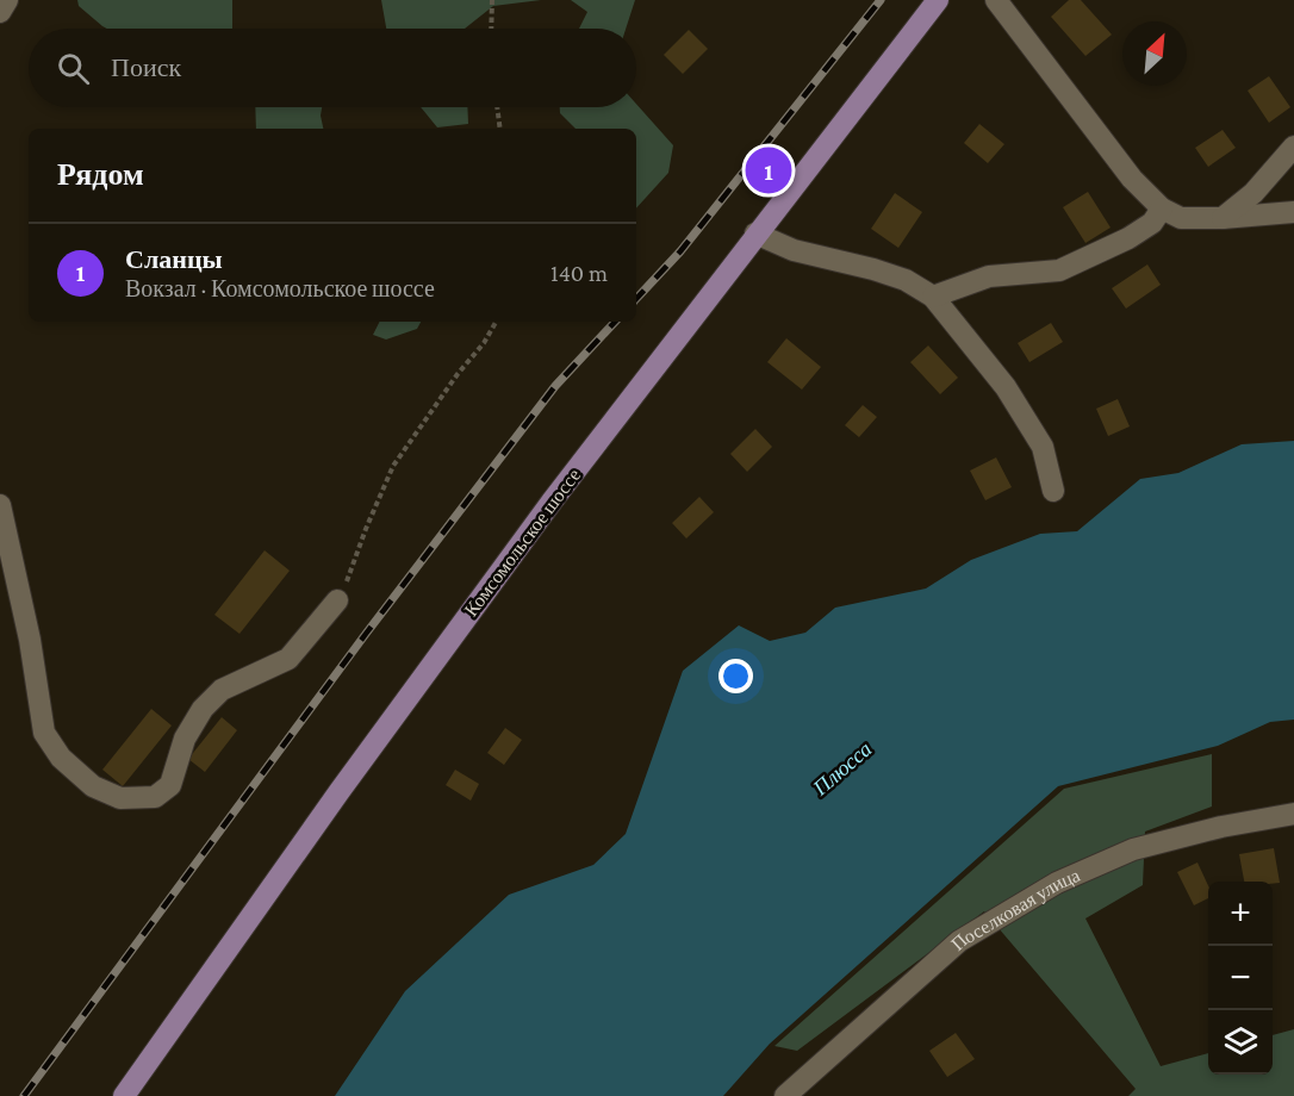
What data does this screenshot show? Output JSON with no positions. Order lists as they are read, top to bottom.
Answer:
{
  "streets": {
    "main road": ["Комсомольское шоссе"],
    "street": ["Поселковая улица"]
  },
  "water": ["Плюсса"],
  "north": "top right",
  "page": {
    "search": "Поиск",
    "heading": "Рядом",
    "pins": "1",
    "list": [
      {
        "mark": "1",
        "name": "Сланцы",
        "note": "Вокзал · Комсомольское шоссе",
        "value": "140 m"
      }
    ],
    "map_buttons": ["+", "−"]
  }
}
